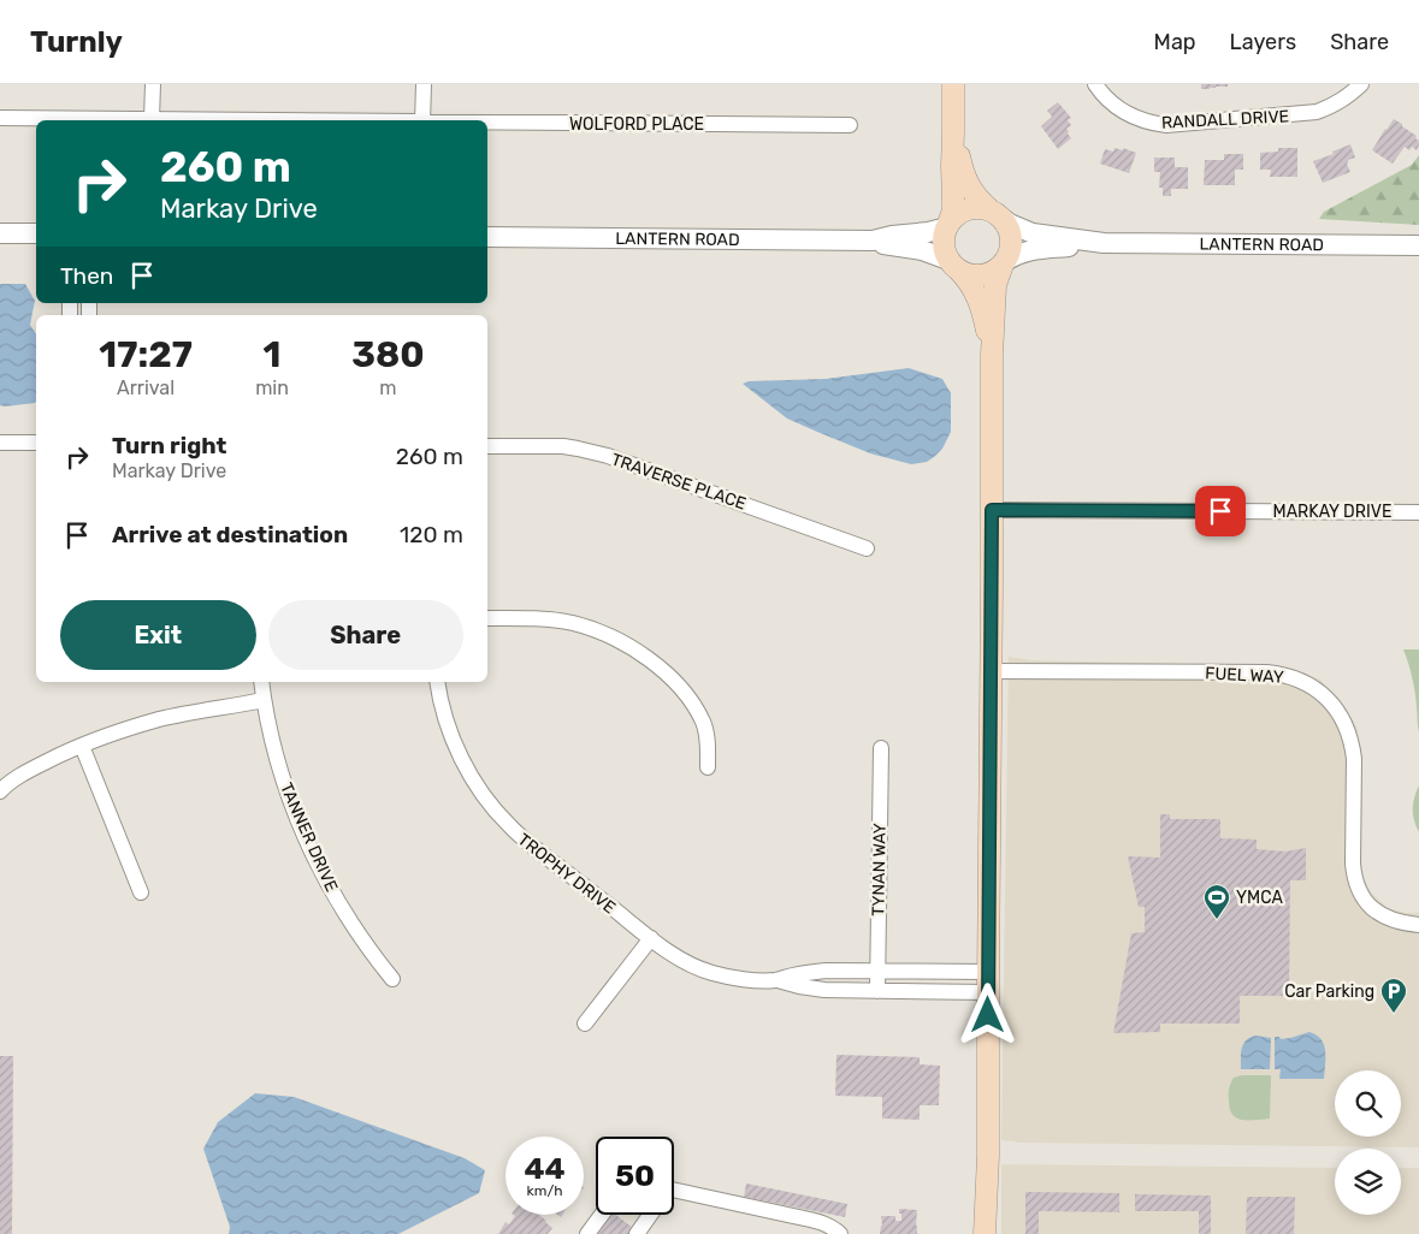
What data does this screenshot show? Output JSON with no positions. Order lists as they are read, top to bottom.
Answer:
{
  "streets": {
    "street": [
      "RANDALL DRIVE",
      "WOLFORD PLACE",
      "LANTERN ROAD",
      "TRAVERSE PLACE",
      "MARKAY DRIVE",
      "FUEL WAY",
      "TANNER DRIVE",
      "TYNAN WAY",
      "TROPHY DRIVE"
    ]
  },
  "crossings": [
    ["TYNAN WAY", "TROPHY DRIVE"]
  ],
  "places": {
    "sports": ["YMCA"],
    "parking": ["Car Parking"]
  },
  "page": {
    "header": "Turnly",
    "nav": ["Map", "Layers", "Share"],
    "turn": ["260 m", "Markay Drive"],
    "then": "Then",
    "eta": [
      "17:27",
      "Arrival",
      "1",
      "min",
      "380",
      "m"
    ],
    "list": [
      {
        "name": "Turn right",
        "note": "Markay Drive",
        "value": "260 m"
      },
      {
        "name": "Arrive at destination",
        "value": "120 m"
      }
    ],
    "buttons": ["Exit", "Share"],
    "speed": "44 km/h",
    "limit": "50"
  }
}
